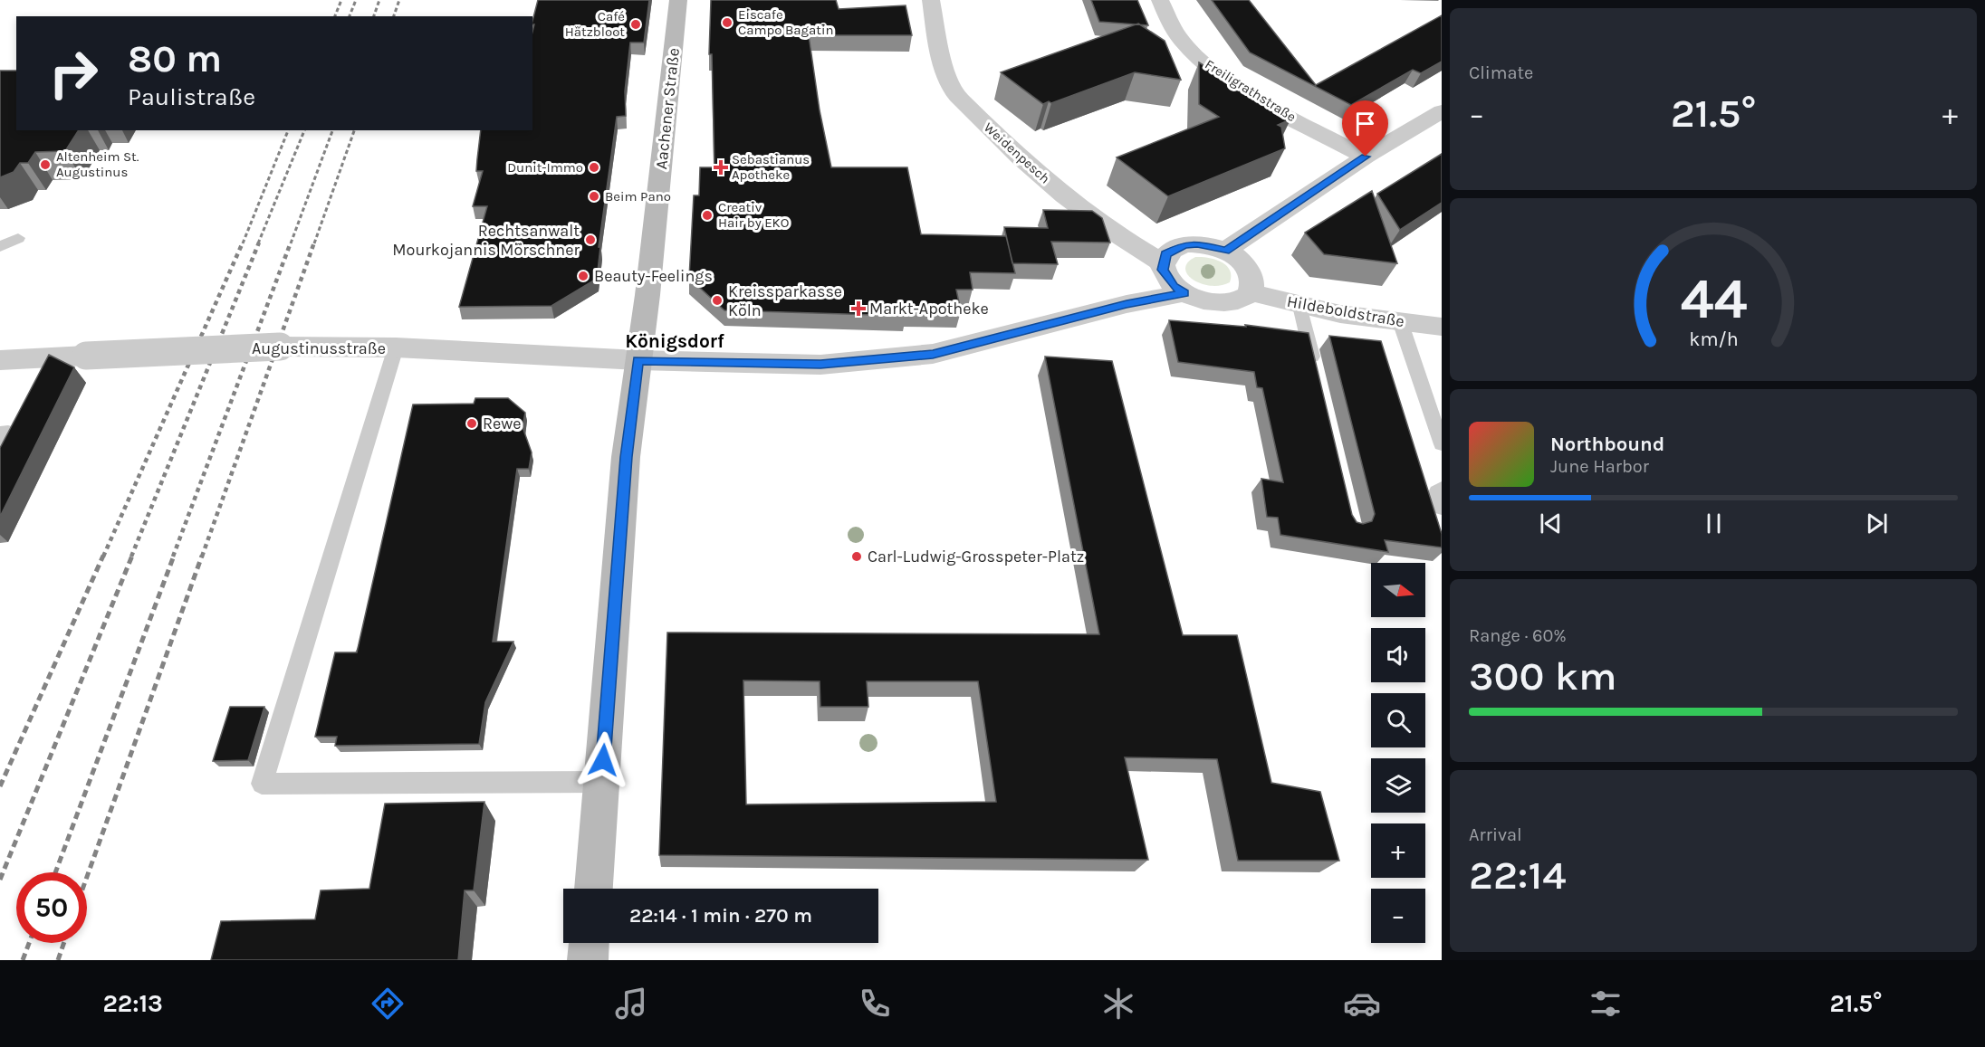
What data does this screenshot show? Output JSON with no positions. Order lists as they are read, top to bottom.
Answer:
{
  "streets": {
    "main road": ["Aachener Straße"],
    "street": [
      "Freiligrathstraße",
      "Weidenpesch",
      "Hildeboldstraße",
      "Augustinusstraße"
    ]
  },
  "crossings": [
    ["Aachener Straße", "Augustinusstraße"],
    ["Weidenpesch", "Hildeboldstraße"],
    ["Weidenpesch", "Augustinusstraße"],
    ["Hildeboldstraße", "Augustinusstraße"]
  ],
  "districts": ["Königsdorf"],
  "places": {
    "other": [
      "Eiscafe Campo Bagatin",
      "Café Hätzbloot",
      "Altenheim St. Augustinus",
      "Dunit-Immo",
      "Beim Pano",
      "Creativ Hair by EKO",
      "Rechtsanwalt Mourkojannis Mörschner",
      "Beauty-Feelings",
      "Kreissparkasse Köln",
      "Rewe",
      "Carl-Ludwig-Grosspeter-Platz"
    ],
    "health": ["Sebastianus Apotheke", "Markt-Apotheke"]
  },
  "north": "right",
  "page": {
    "tile": [
      "Climate",
      ["Range · 60%", "300 km"],
      ["Arrival", "22:14"]
    ],
    "turn": ["80 m", "Paulistraße"],
    "heat": ["−", "21.5°", "+"],
    "song": ["Northbound", "June Harbor"],
    "map_buttons": ["+", "−"],
    "limit": "50",
    "trip": "22:14 · 1 min · 270 m",
    "tabs": ["22:13", "21.5°"],
    "gauge": ["44", "km/h"]
  }
}
